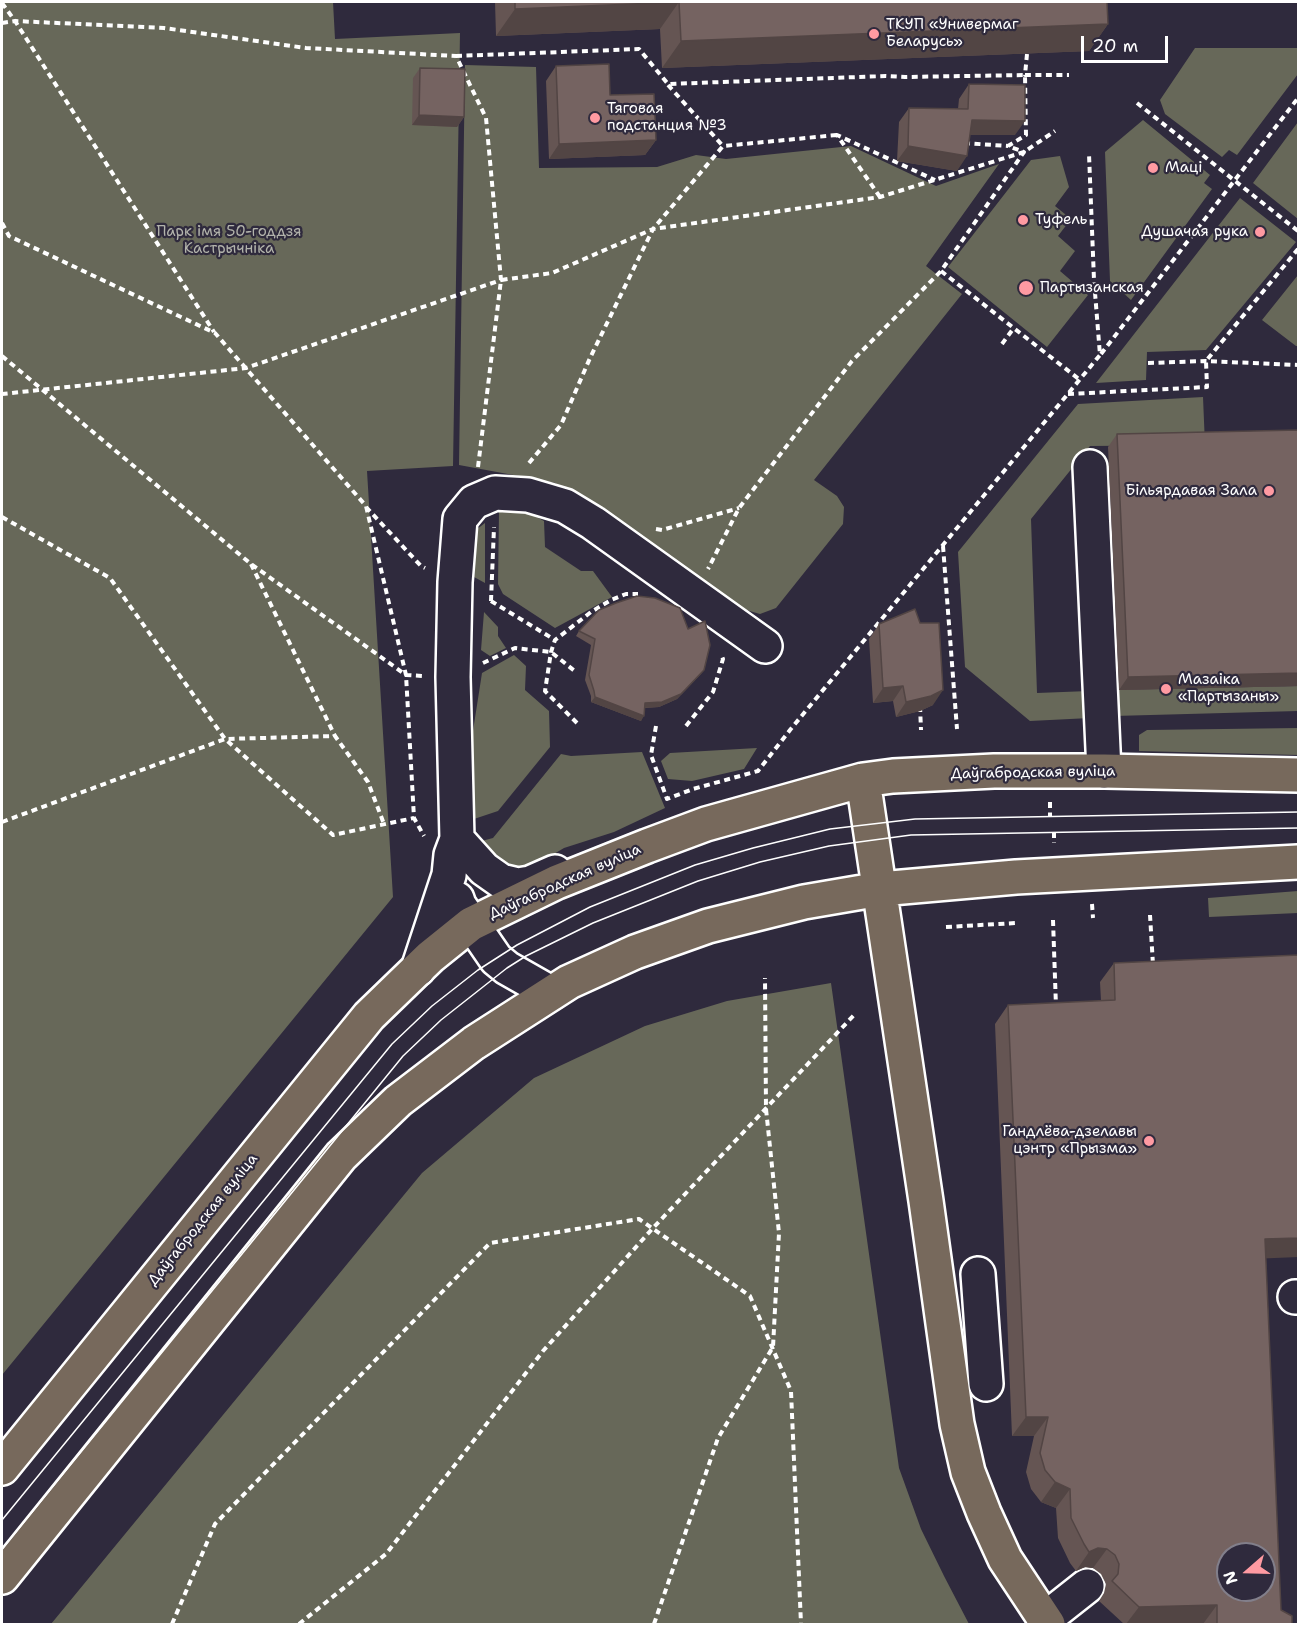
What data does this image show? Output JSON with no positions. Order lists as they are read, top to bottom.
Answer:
{
  "streets": {
    "main road": ["Даўгабродская вуліца"]
  },
  "parks": ["Парк імя 50-годдзя Кастрычніка"],
  "places": [
    "ТКУП «Универмаг Беларусь»",
    "Тяговая подстанция №3",
    "Маці",
    "Туфель",
    "Душачая рука",
    "Партызанская",
    "Більярдавая Зала",
    "Мазаіка «Партызаны»",
    "Гандлёва-дзелавы цэнтр «Прызма»"
  ],
  "scale_bar": "20 m",
  "north": "left"
}
